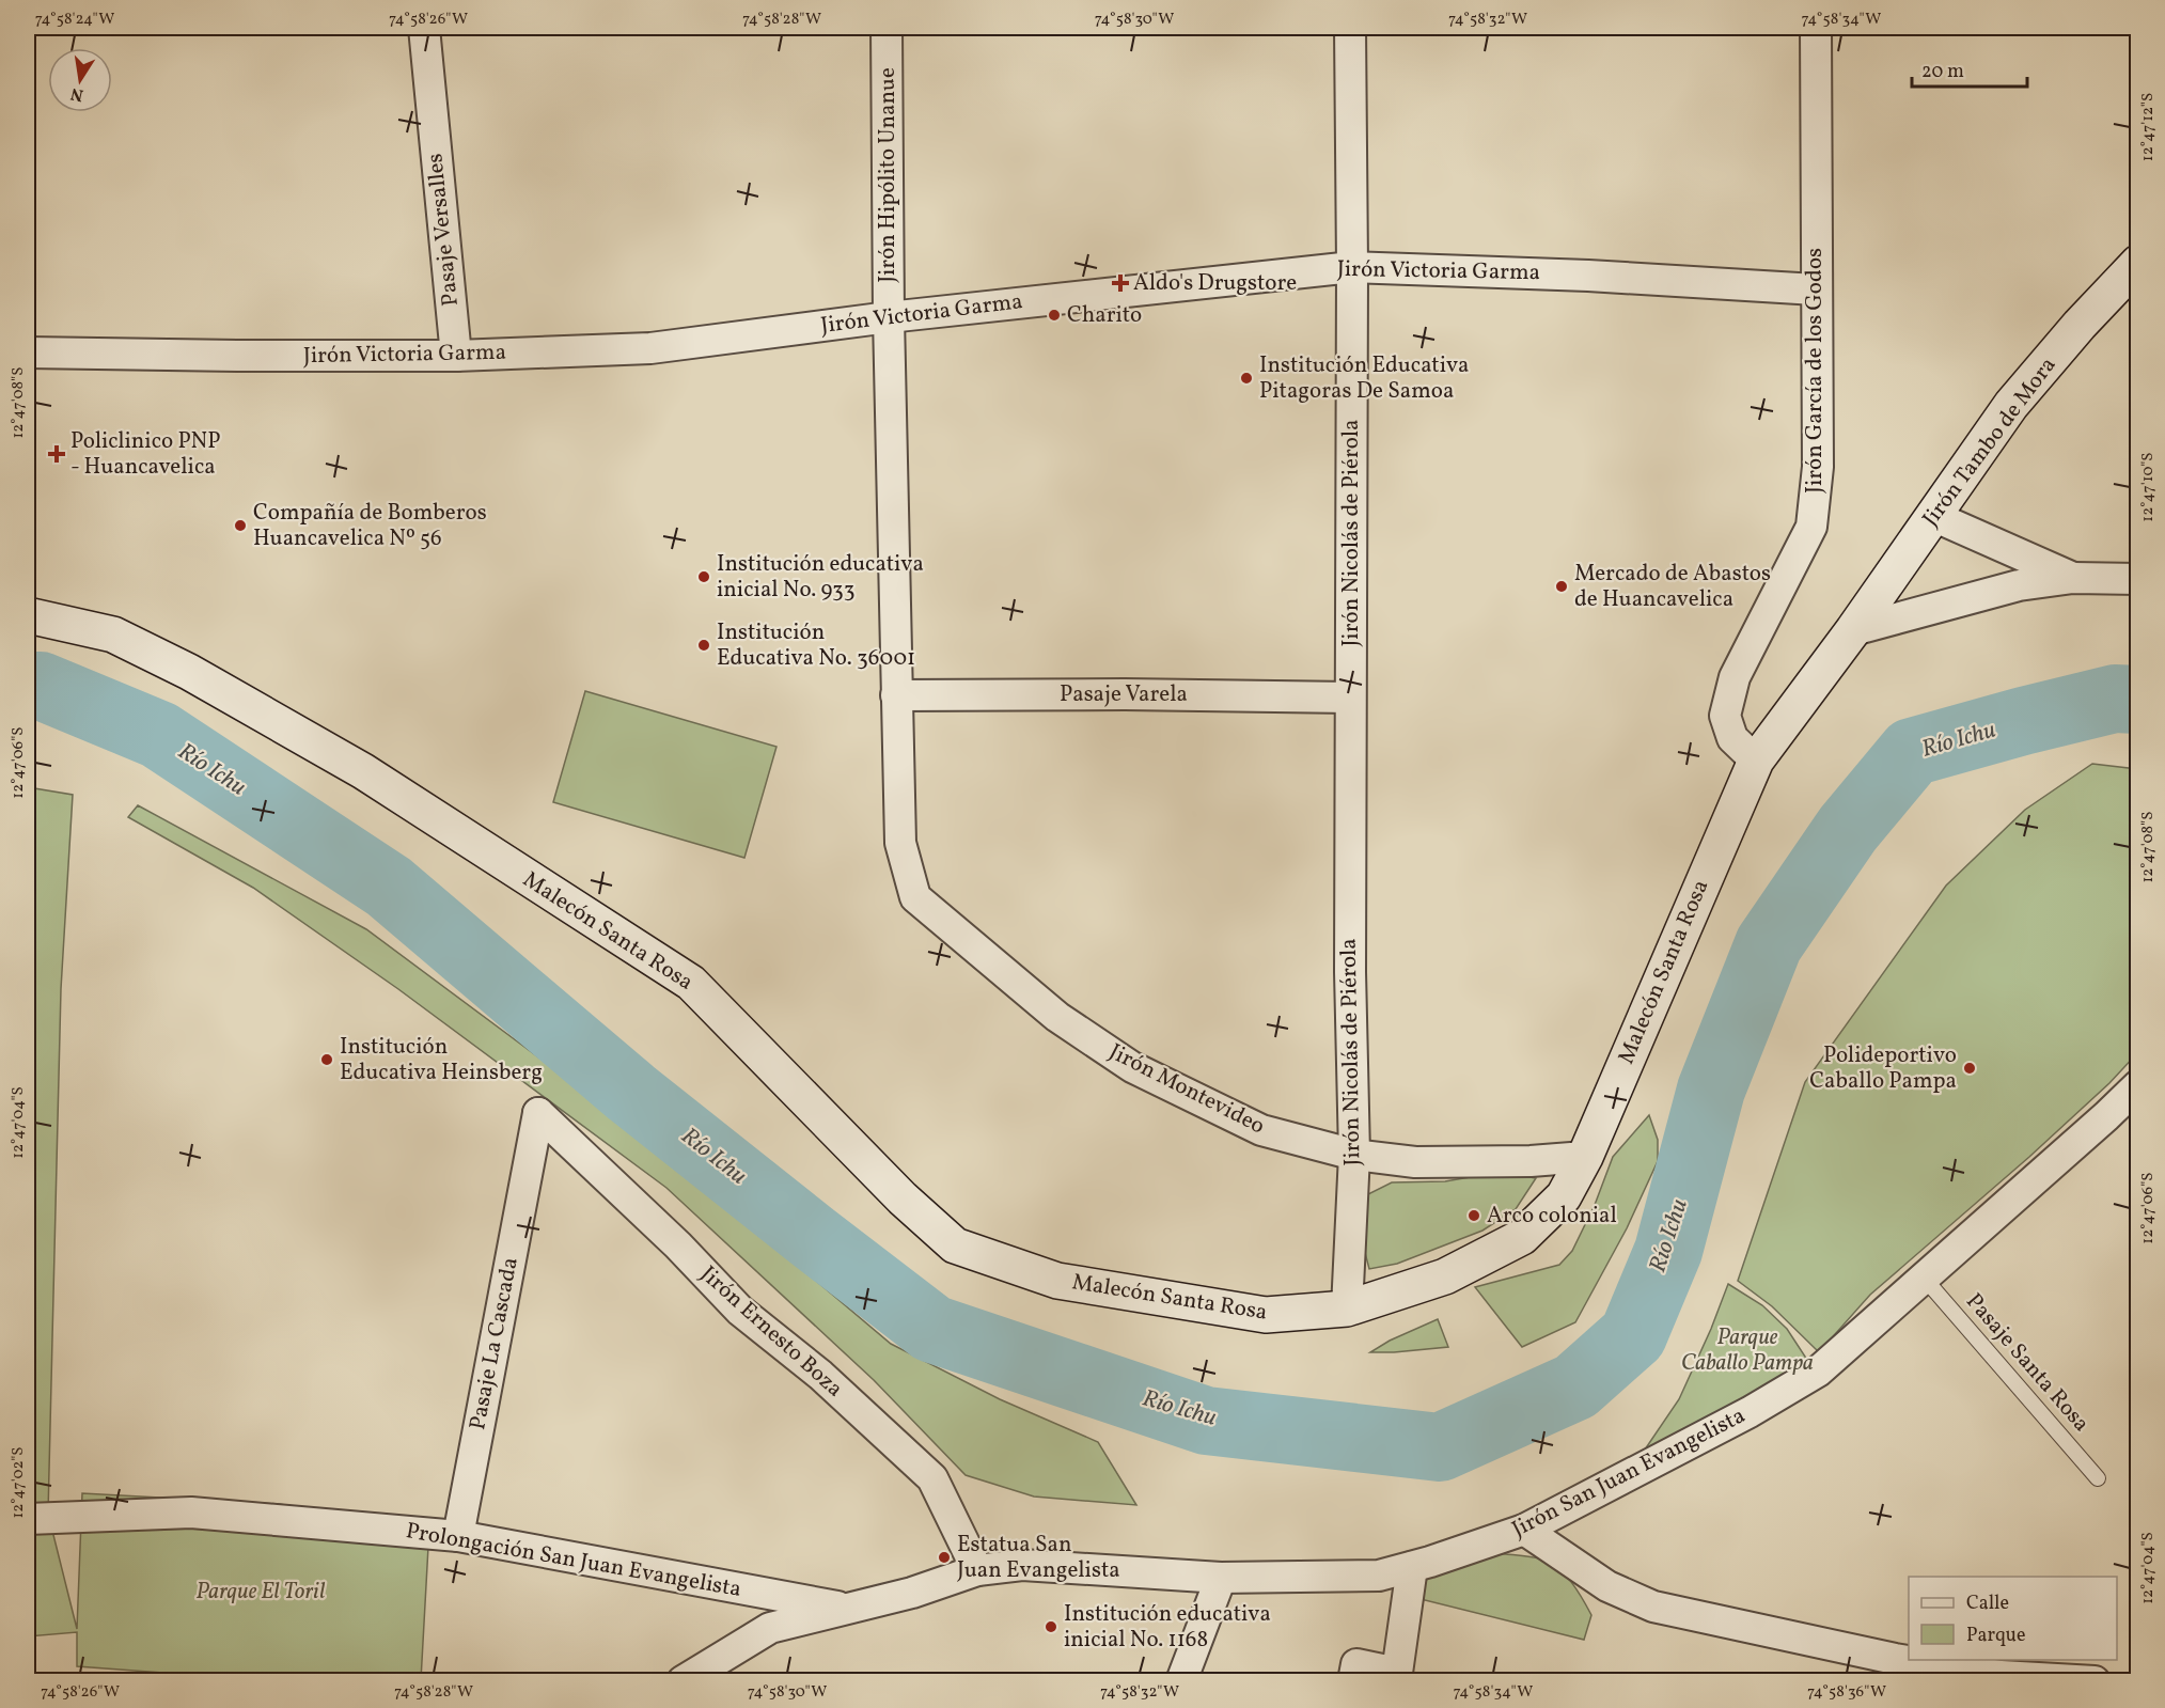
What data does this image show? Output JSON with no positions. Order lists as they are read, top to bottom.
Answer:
{
  "streets": {
    "main road": ["Jirón Tambo de Mora", "Malecón Santa Rosa"],
    "street": [
      "Jirón Hipólito Unanue",
      "Pasaje Versalles",
      "Jirón Victoria Garma",
      "Jirón García de los Godos",
      "Jirón Nicolás de Piérola",
      "Pasaje Varela",
      "Jirón Montevideo",
      "Jirón Ernesto Boza",
      "Pasaje La Cascada",
      "Jirón San Juan Evangelista",
      "Prolongación San Juan Evangelista"
    ],
    "lane": ["Pasaje Santa Rosa"]
  },
  "crossings": [
    ["Jirón Hipólito Unanue", "Jirón Victoria Garma"],
    ["Jirón Hipólito Unanue", "Pasaje Varela"],
    ["Jirón Hipólito Unanue", "Jirón Montevideo"],
    ["Pasaje Versalles", "Jirón Victoria Garma"],
    ["Jirón Victoria Garma", "Jirón García de los Godos"],
    ["Jirón Victoria Garma", "Jirón Nicolás de Piérola"],
    ["Jirón García de los Godos", "Malecón Santa Rosa"],
    ["Jirón Tambo de Mora", "Malecón Santa Rosa"],
    ["Jirón Nicolás de Piérola", "Pasaje Varela"],
    ["Jirón Nicolás de Piérola", "Malecón Santa Rosa"],
    ["Jirón Nicolás de Piérola", "Jirón Montevideo"],
    ["Malecón Santa Rosa", "Jirón Montevideo"],
    ["Jirón Ernesto Boza", "Pasaje La Cascada"],
    ["Jirón Ernesto Boza", "Jirón San Juan Evangelista"],
    ["Pasaje La Cascada", "Prolongación San Juan Evangelista"],
    ["Pasaje Santa Rosa", "Jirón San Juan Evangelista"],
    ["Jirón San Juan Evangelista", "Prolongación San Juan Evangelista"]
  ],
  "water": ["Río Ichu"],
  "parks": ["Parque Caballo Pampa", "Parque El Toril"],
  "places": {
    "health": ["Aldo's Drugstore", "Policlinico PNP - Huancavelica"],
    "other": [
      "Charito",
      "Institución Educativa Pitagoras De Samoa",
      "Compañía de Bomberos Huancavelica Nº 56",
      "Institución educativa inicial No. 933",
      "Mercado de Abastos de Huancavelica",
      "Institución Educativa No. 36001",
      "Institución Educativa Heinsberg",
      "Polideportivo Caballo Pampa",
      "Arco colonial",
      "Estatua San Juan Evangelista",
      "Institución educativa inicial No. 1168"
    ]
  },
  "legend": ["Calle", "Parque"],
  "scale_bar": "20 m",
  "north": "bottom",
  "coordinates": [
    "74°58'24\"W",
    "74°58'26\"W",
    "74°58'28\"W",
    "74°58'30\"W",
    "74°58'32\"W",
    "74°58'34\"W",
    "12°47'12\"S",
    "12°47'08\"S",
    "12°47'10\"S",
    "12°47'06\"S",
    "12°47'04\"S",
    "12°47'02\"S",
    "74°58'36\"W"
  ]
}
